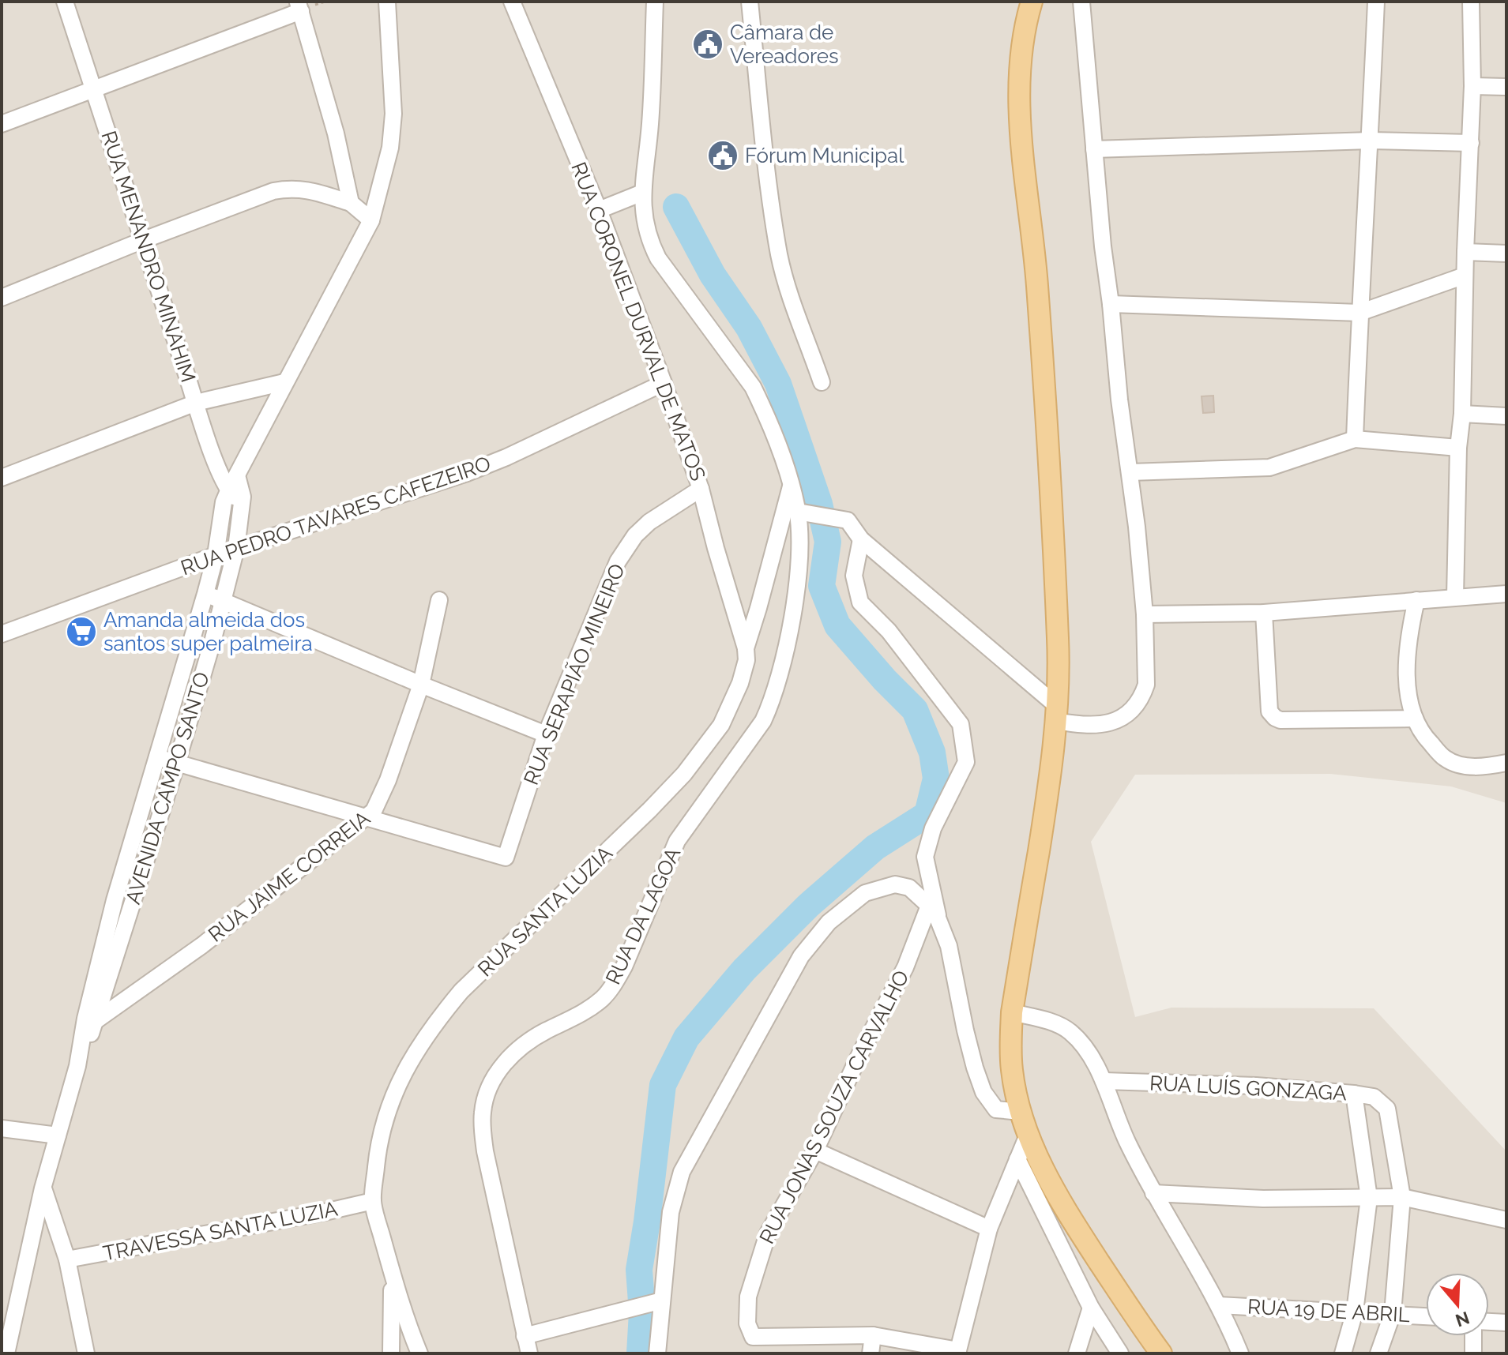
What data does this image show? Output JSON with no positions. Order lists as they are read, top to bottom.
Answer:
{
  "streets": {
    "street": [
      "RUA MENANDRO MINAHIM",
      "RUA CORONEL DURVAL DE MATOS",
      "RUA PEDRO TAVARES CAFEZEIRO",
      "RUA SERAPIÃO MINEIRO",
      "AVENIDA CAMPO SANTO",
      "RUA JAIME CORREIA",
      "RUA SANTA LUZIA",
      "RUA DA LAGOA",
      "RUA LUÍS GONZAGA",
      "RUA JONAS SOUZA CARVALHO",
      "TRAVESSA SANTA LUZIA",
      "RUA 19 DE ABRIL"
    ]
  },
  "crossings": [
    ["RUA MENANDRO MINAHIM", "AVENIDA CAMPO SANTO"],
    ["RUA CORONEL DURVAL DE MATOS", "RUA PEDRO TAVARES CAFEZEIRO"],
    ["RUA CORONEL DURVAL DE MATOS", "RUA SERAPIÃO MINEIRO"],
    ["RUA CORONEL DURVAL DE MATOS", "RUA SANTA LUZIA"],
    ["RUA PEDRO TAVARES CAFEZEIRO", "AVENIDA CAMPO SANTO"],
    ["RUA SERAPIÃO MINEIRO", "RUA JAIME CORREIA"],
    ["AVENIDA CAMPO SANTO", "RUA JAIME CORREIA"],
    ["RUA SANTA LUZIA", "RUA DA LAGOA"],
    ["RUA SANTA LUZIA", "TRAVESSA SANTA LUZIA"]
  ],
  "places": {
    "public building": ["Câmara de Vereadores", "Fórum Municipal"],
    "supermarket": ["Amanda almeida dos santos super palmeira"]
  },
  "north": "bottom"
}
